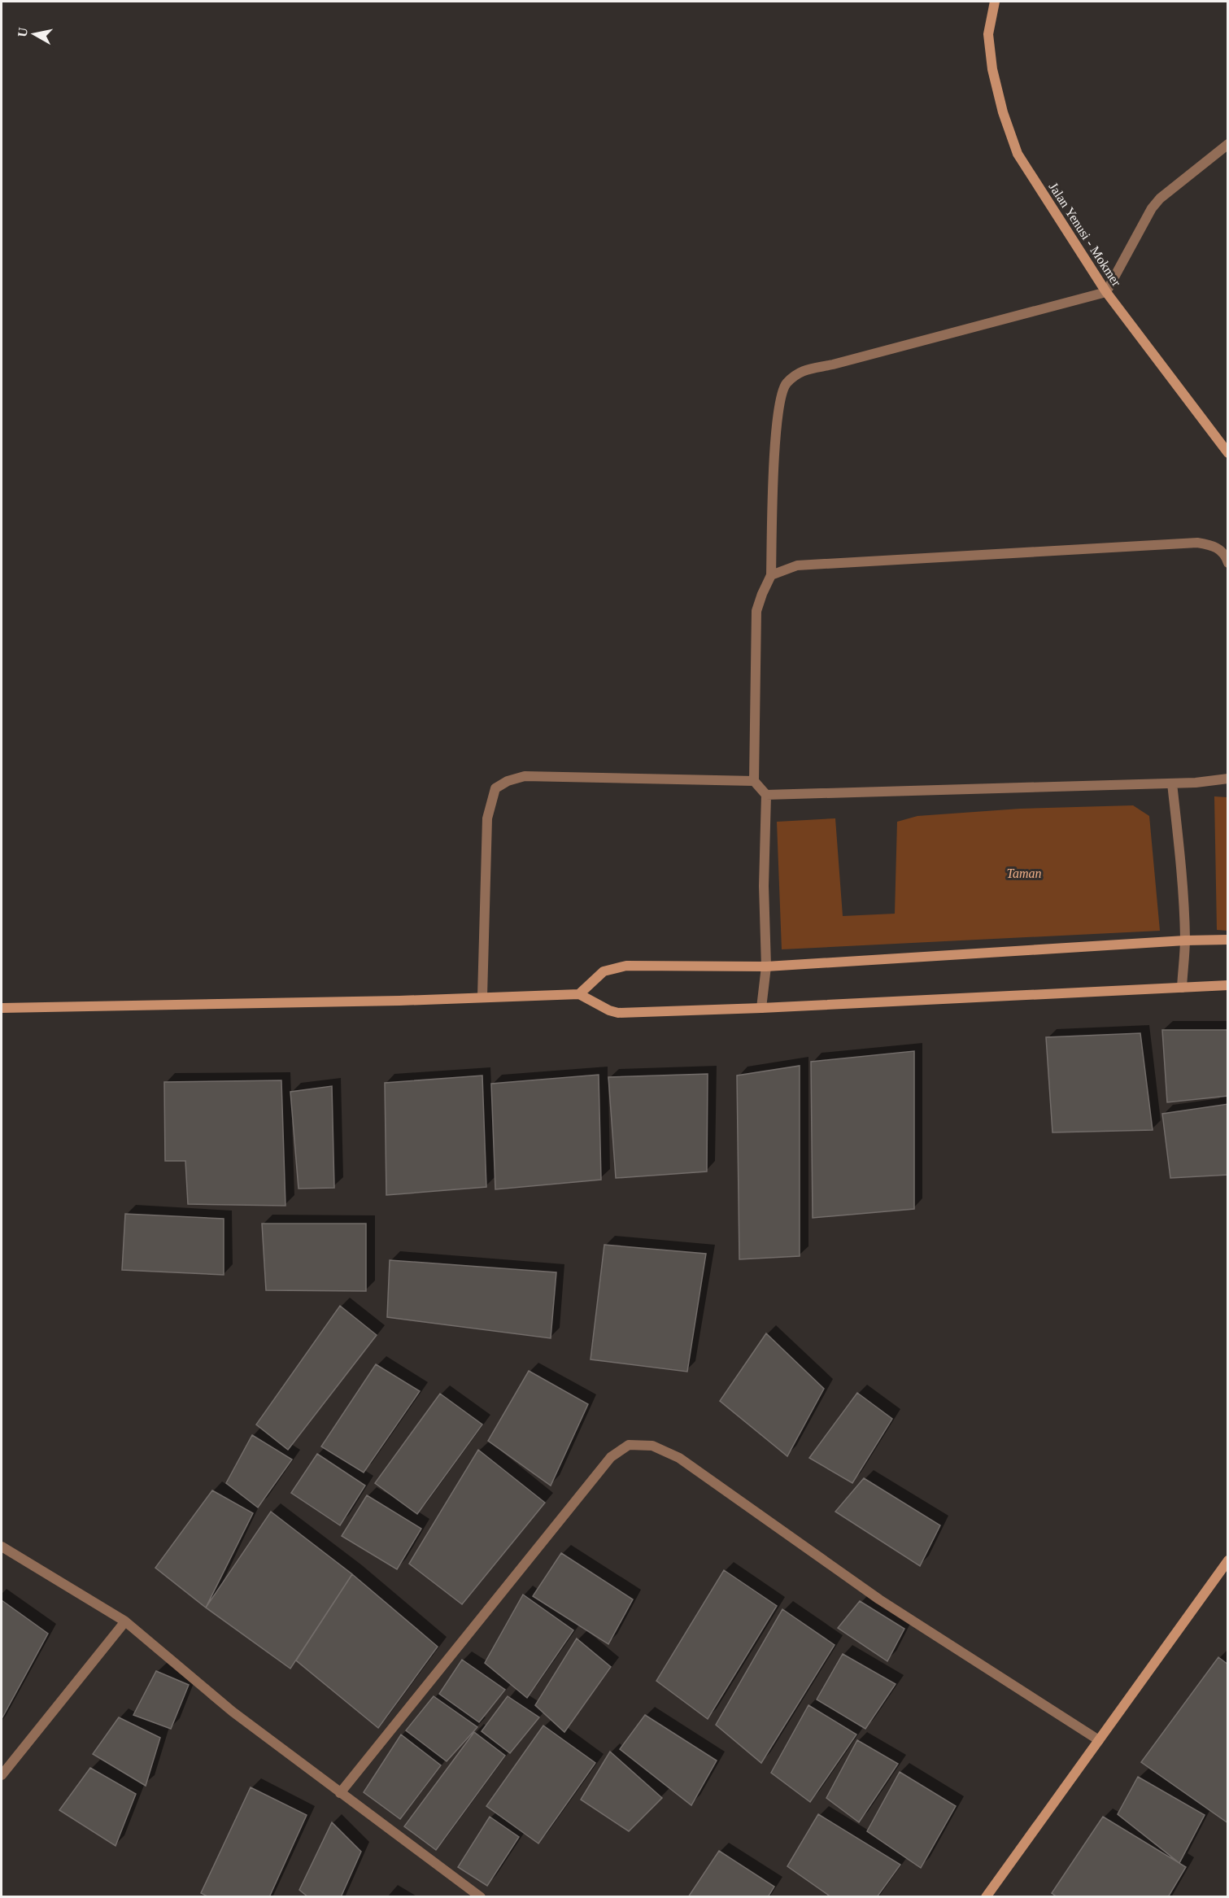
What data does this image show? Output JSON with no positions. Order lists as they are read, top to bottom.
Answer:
{
  "streets": {
    "main road": ["Jalan Yenusi - Mokmer"]
  },
  "parks": ["Taman"],
  "north": "left"
}
